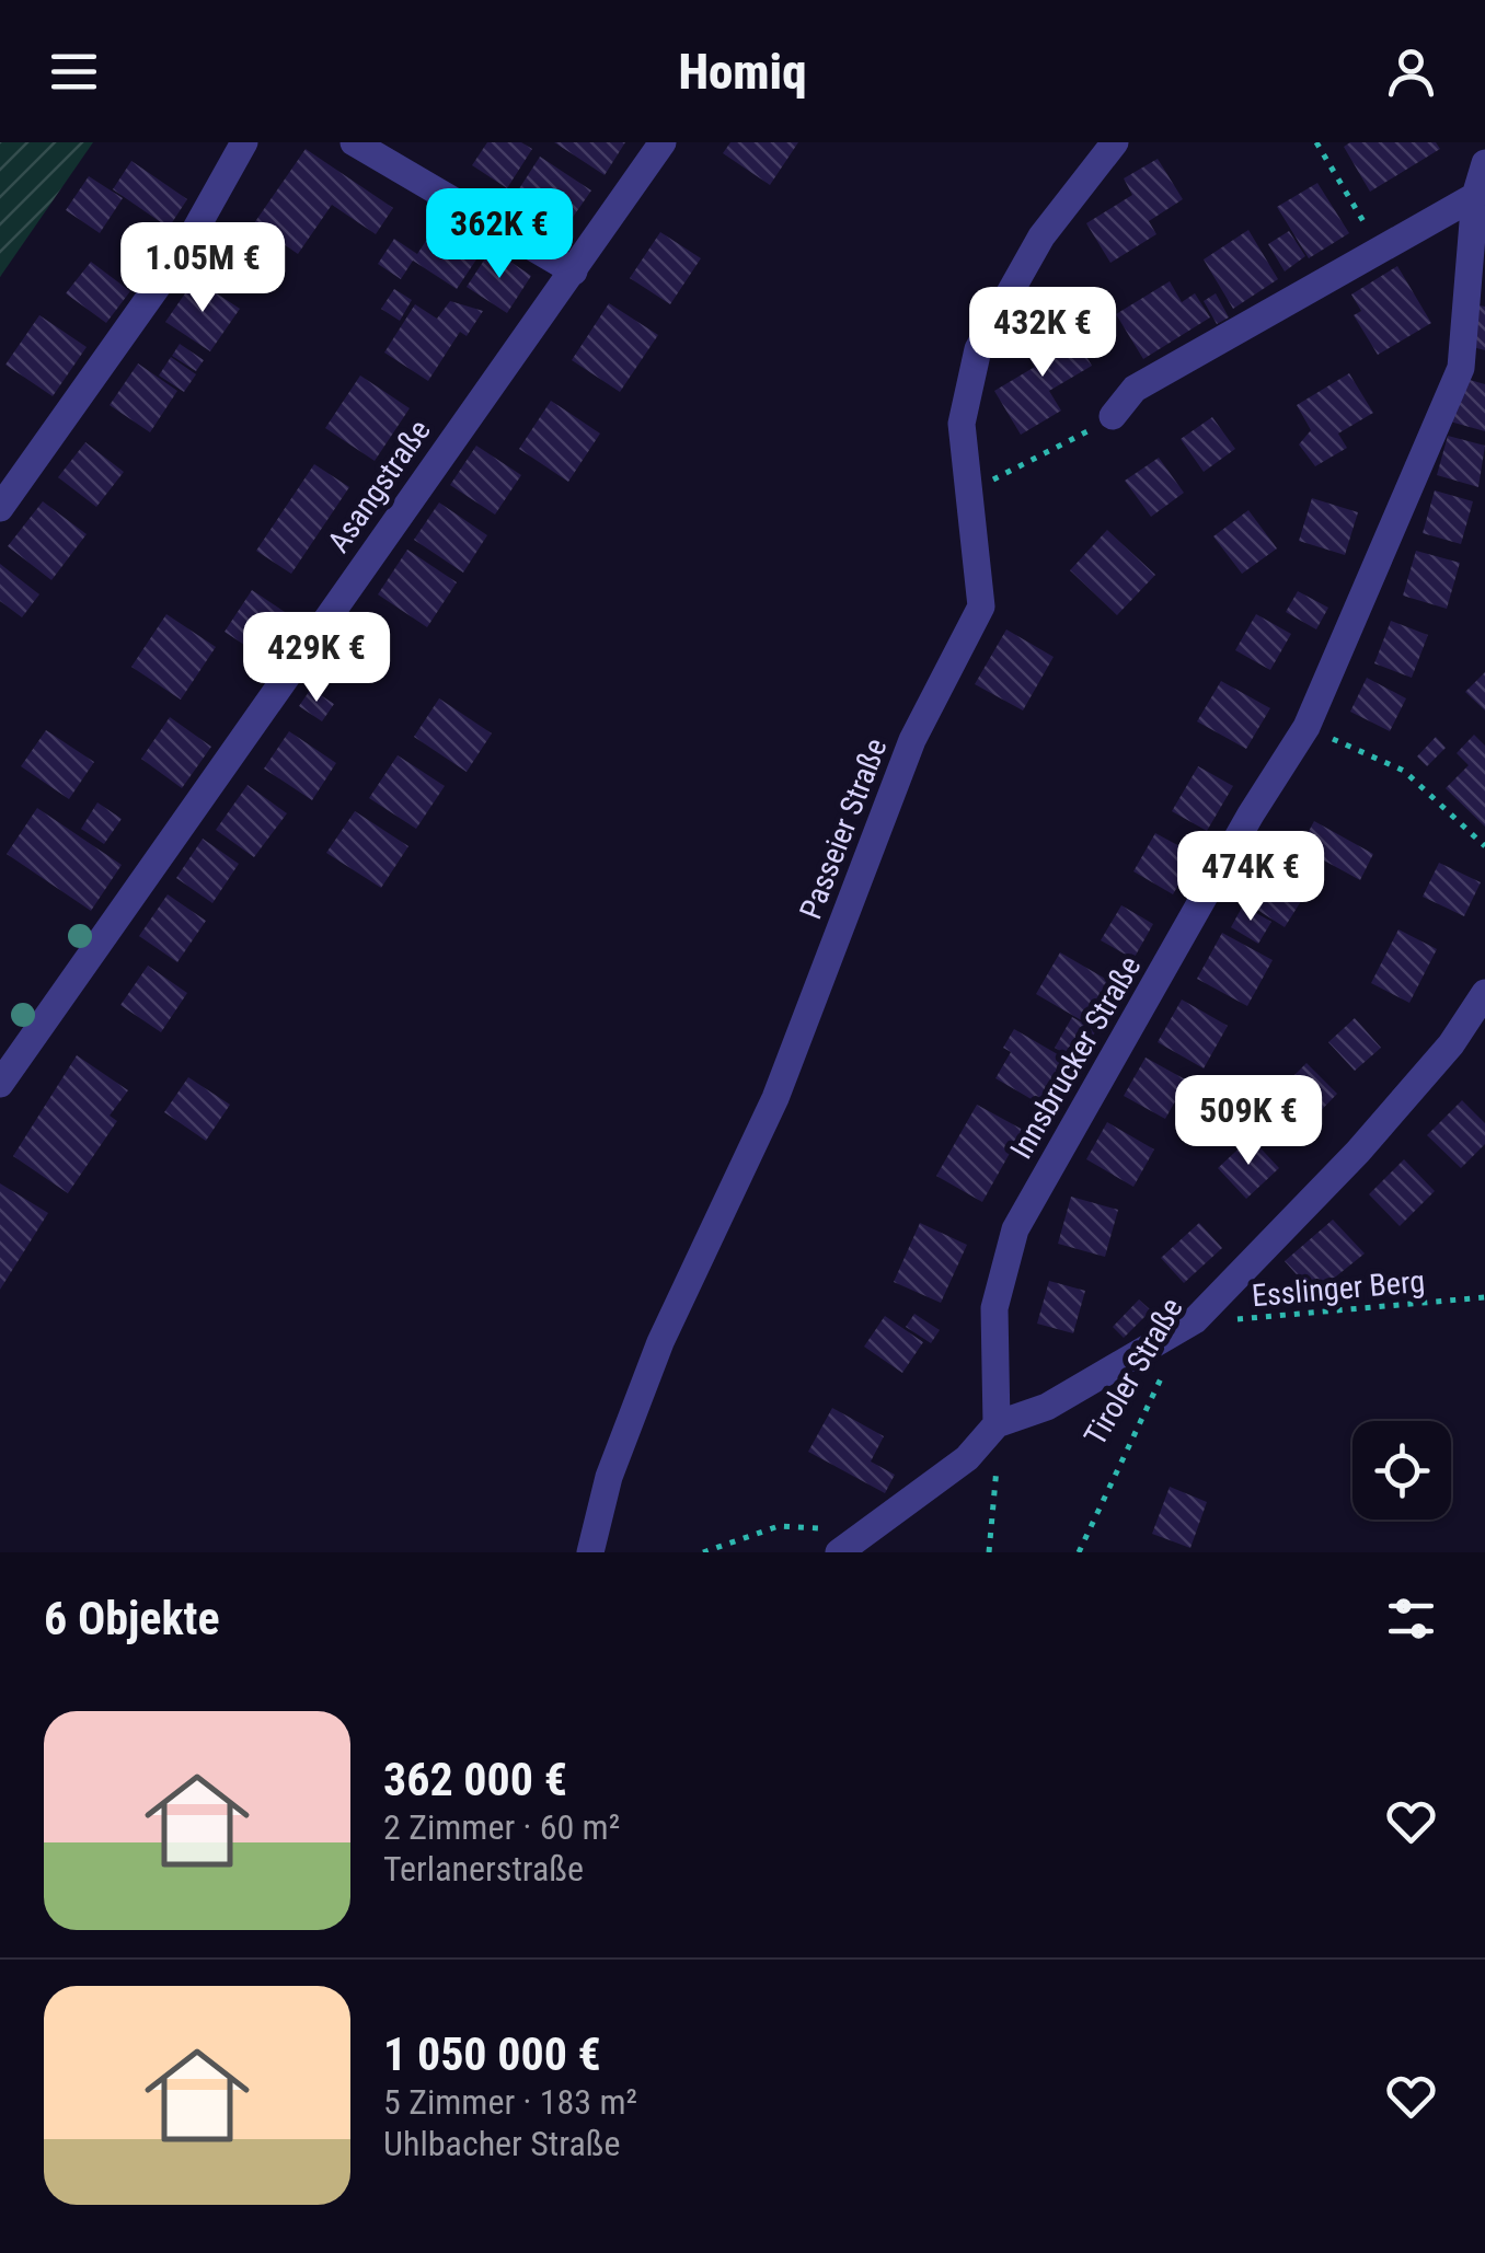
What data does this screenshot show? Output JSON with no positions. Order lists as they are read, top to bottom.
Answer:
{
  "streets": {
    "street": [
      "Asangstraße",
      "Passeier Straße",
      "Innsbrucker Straße",
      "Tiroler Straße"
    ],
    "path": ["Esslinger Berg"]
  },
  "crossings": [
    ["Esslinger Berg", "Tiroler Straße"]
  ],
  "page": {
    "header": "Homiq",
    "price": [
      "362K €",
      "1.05M €",
      "432K €",
      "429K €",
      "474K €",
      "509K €"
    ],
    "heading": "6 Objekte",
    "list": [
      {
        "name": "362 000 €",
        "note": "2 Zimmer · 60 m² · Terlanerstraße"
      },
      {
        "name": "1 050 000 €",
        "note": "5 Zimmer · 183 m² · Uhlbacher Straße"
      }
    ]
  }
}
